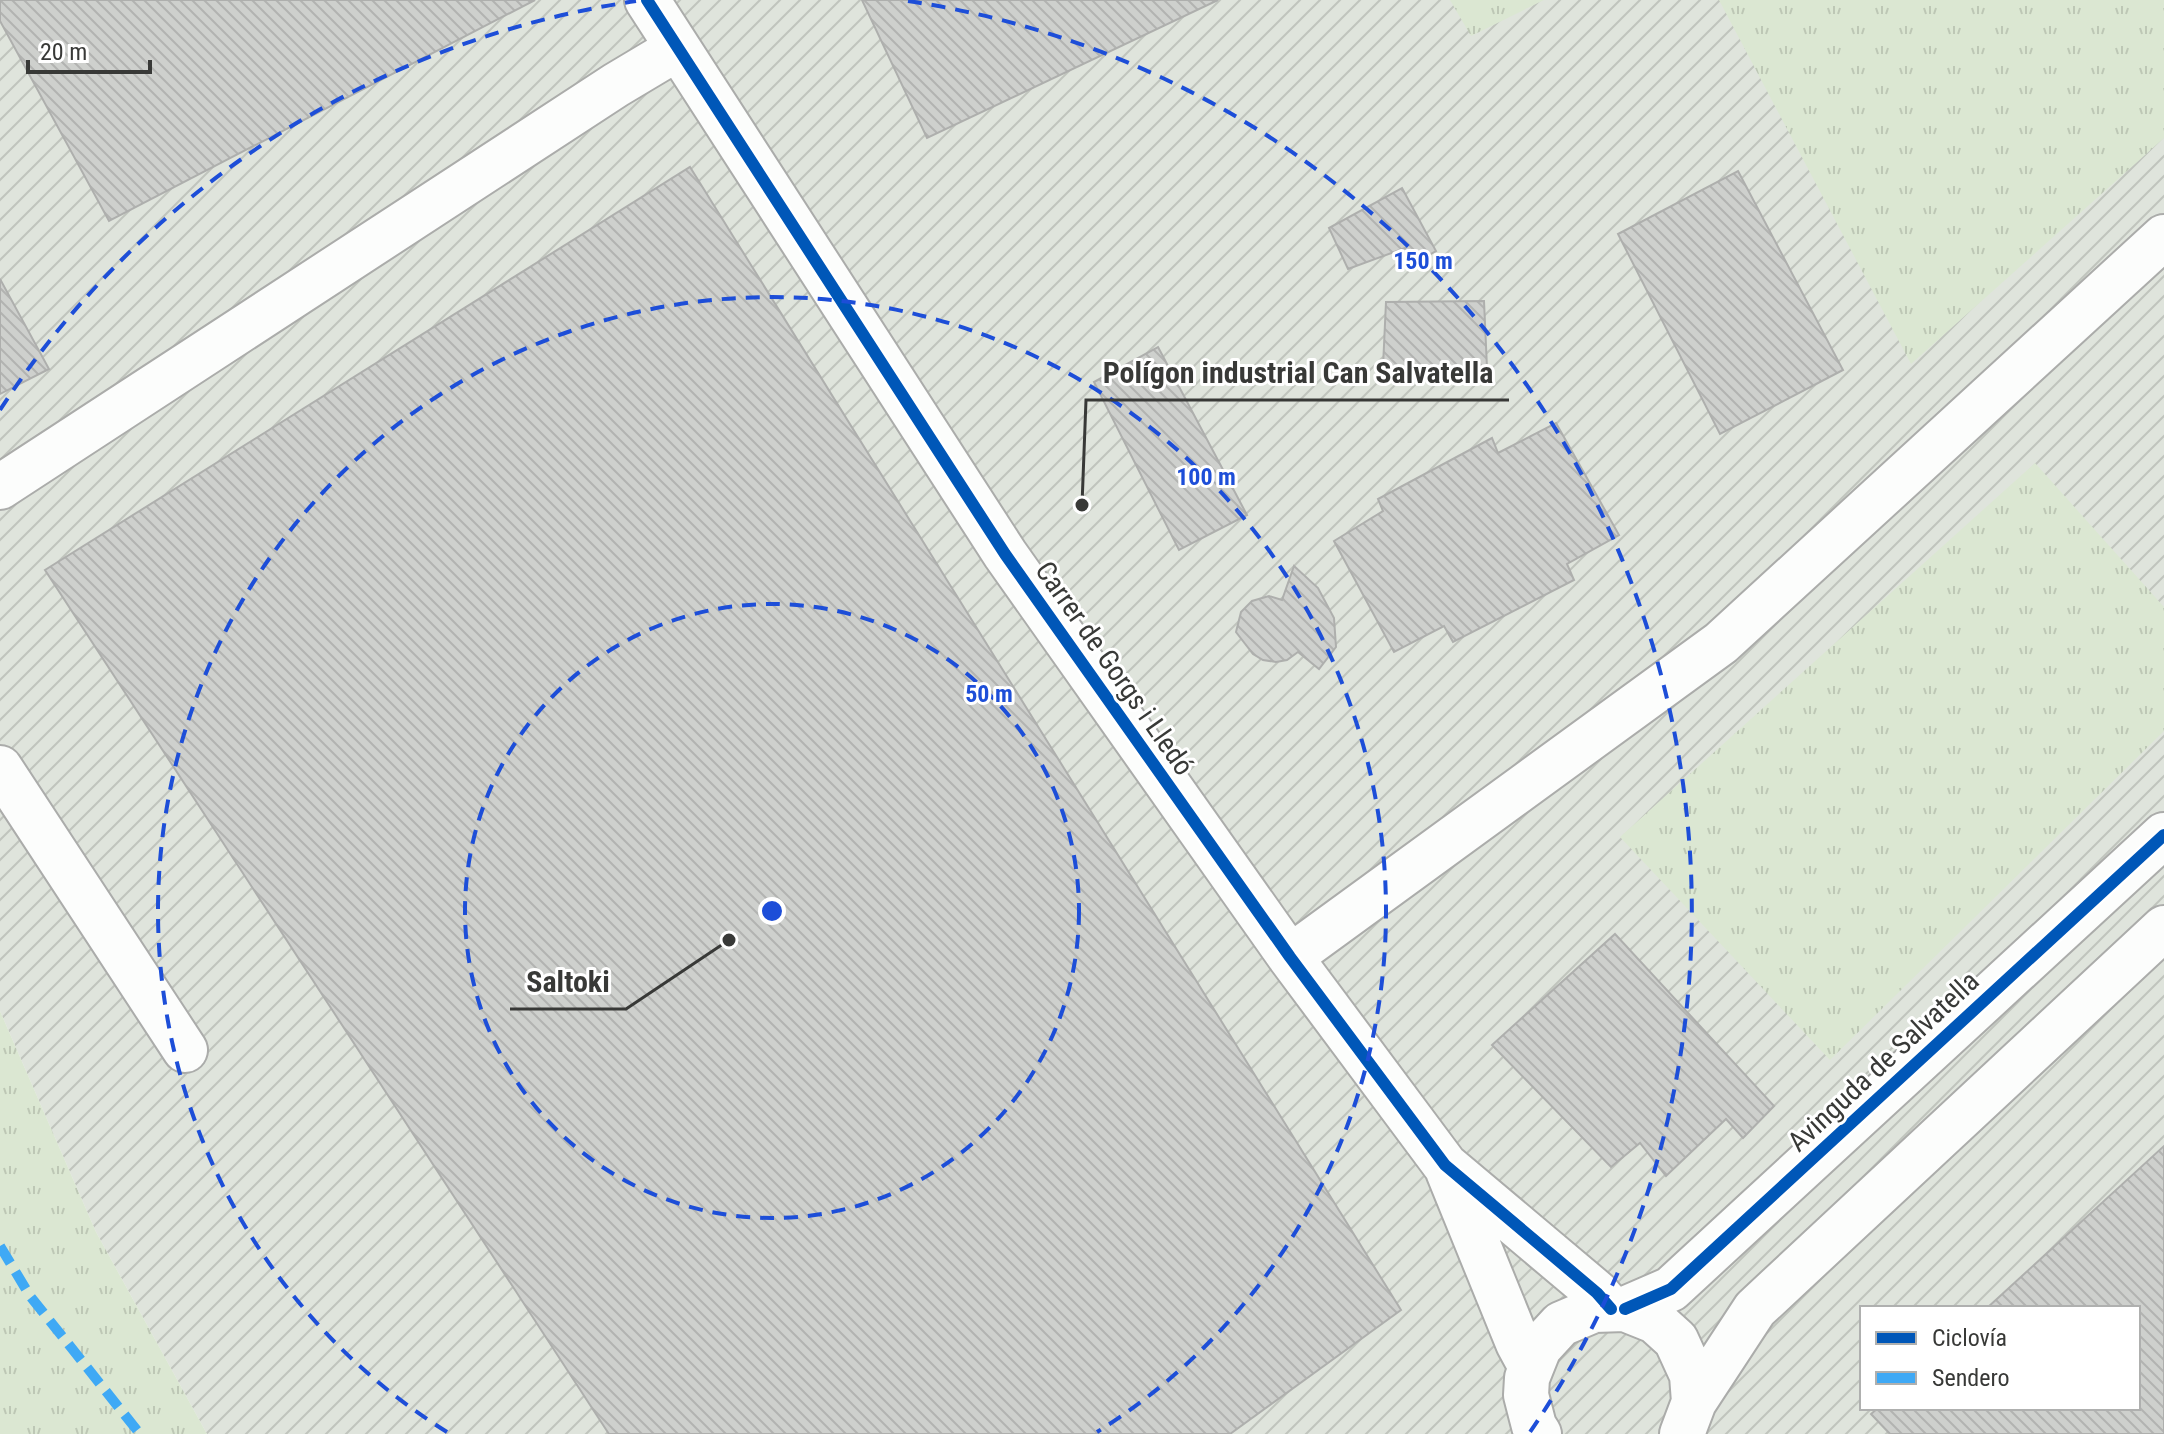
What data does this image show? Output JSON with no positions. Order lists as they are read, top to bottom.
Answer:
{
  "streets": {
    "street": ["Carrer de Gorgs i Lledó", "Avinguda de Salvatella"]
  },
  "crossings": [
    ["Carrer de Gorgs i Lledó", "Avinguda de Salvatella"]
  ],
  "places": ["Polígon industrial Can Salvatella", "Saltoki"],
  "legend": ["Ciclovía", "Sendero"],
  "scale_bar": "20 m",
  "rings": ["150 m", "100 m", "50 m"]
}
